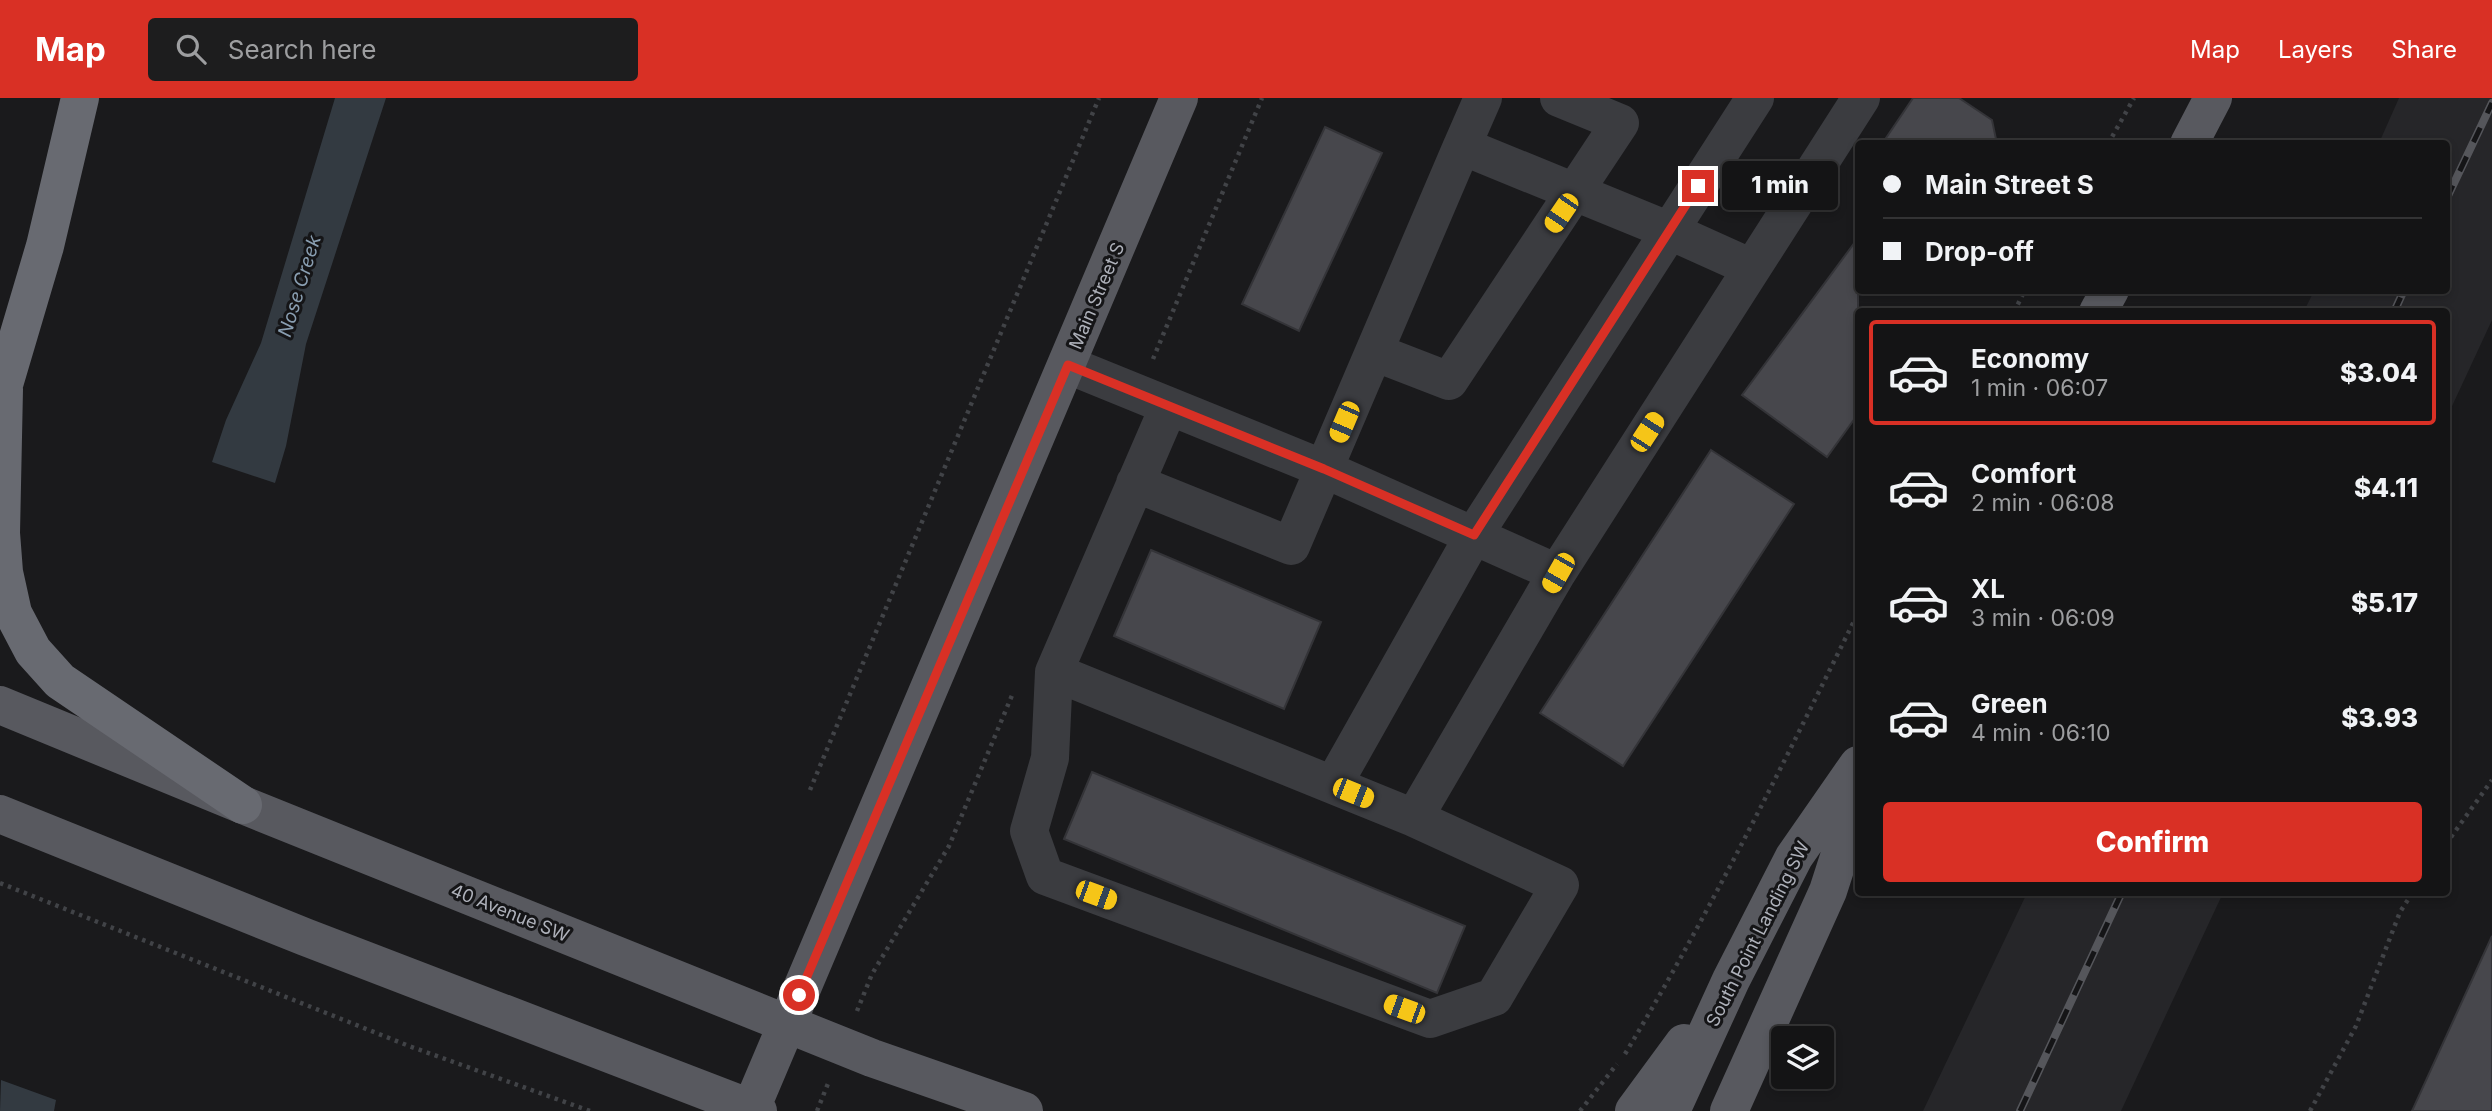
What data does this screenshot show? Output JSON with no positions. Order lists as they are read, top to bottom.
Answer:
{
  "streets": {
    "main road": ["Main Street S", "40 Avenue SW", "South Point Landing SW"]
  },
  "water": ["Nose Creek"],
  "page": {
    "header": "Map",
    "search": "Search here",
    "nav": ["Map", "Layers", "Share"],
    "banner": ["Main Street S", "Drop-off"],
    "bubble": "1 min",
    "list": [
      {
        "name": "Economy",
        "note": "1 min · 06:07",
        "value": "$3.04"
      },
      {
        "name": "Comfort",
        "note": "2 min · 06:08",
        "value": "$4.11"
      },
      {
        "name": "XL",
        "note": "3 min · 06:09",
        "value": "$5.17"
      },
      {
        "name": "Green",
        "note": "4 min · 06:10",
        "value": "$3.93"
      }
    ],
    "buttons": "Confirm"
  }
}
